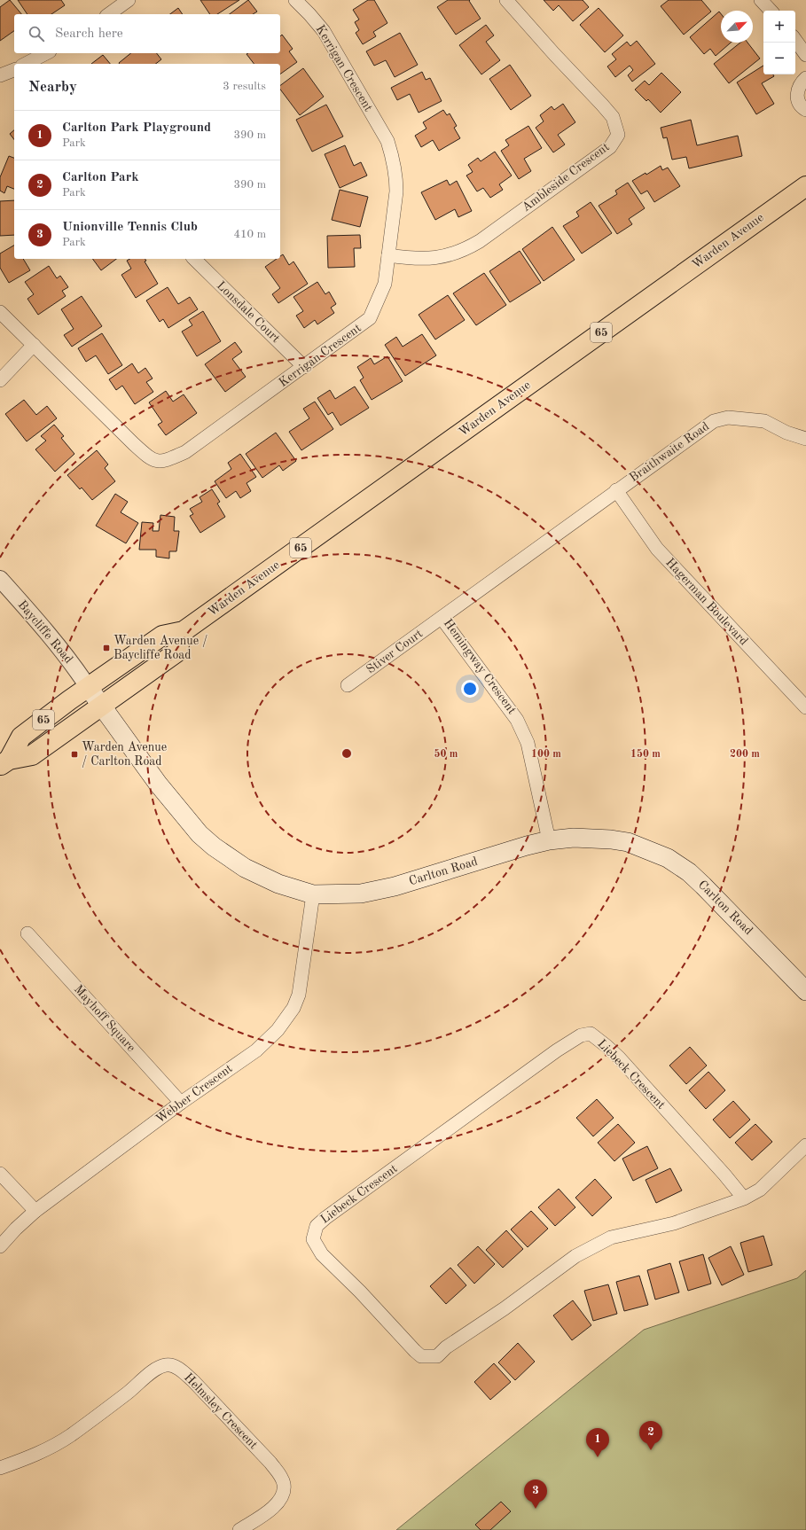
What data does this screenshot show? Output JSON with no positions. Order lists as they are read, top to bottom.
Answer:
{
  "streets": {
    "main road": ["Warden Avenue", "65", "Carlton Road"],
    "street": [
      "Kerrigan Crescent",
      "Ambleside Crescent",
      "Lonsdale Court",
      "Braithwaite Road",
      "Hagerman Boulevard",
      "Baycliffe Road",
      "Stiver Court",
      "Hemingway Crescent",
      "Mayhoff Square",
      "Liebeck Crescent",
      "Webber Crescent",
      "Helmsley Crescent"
    ]
  },
  "crossings": [
    ["Kerrigan Crescent", "Ambleside Crescent"],
    ["Kerrigan Crescent", "Lonsdale Court"],
    ["Warden Avenue", "Baycliffe Road"],
    ["Warden Avenue", "Carlton Road"],
    ["Braithwaite Road", "Hagerman Boulevard"],
    ["Braithwaite Road", "Hemingway Crescent"],
    ["Hagerman Boulevard", "Hemingway Crescent"],
    ["Baycliffe Road", "Carlton Road"],
    ["Stiver Court", "Hemingway Crescent"],
    ["Hemingway Crescent", "Carlton Road"],
    ["Carlton Road", "Webber Crescent"],
    ["Mayhoff Square", "Webber Crescent"]
  ],
  "places": {
    "transit": ["Warden Avenue / Baycliffe Road", "Warden Avenue / Carlton Road"]
  },
  "north": "top right",
  "page": {
    "map_buttons": ["+", "−"],
    "search": "Search here",
    "heading": ["Nearby", "3 results"],
    "list": [
      {
        "mark": "1",
        "name": "Carlton Park Playground",
        "note": "Park",
        "value": "390 m"
      },
      {
        "mark": "2",
        "name": "Carlton Park",
        "note": "Park",
        "value": "390 m"
      },
      {
        "mark": "3",
        "name": "Unionville Tennis Club",
        "note": "Park",
        "value": "410 m"
      }
    ],
    "pins": ["2", "1", "3"]
  },
  "rings": [
    "50 m",
    "100 m",
    "150 m",
    "200 m"
  ]
}
